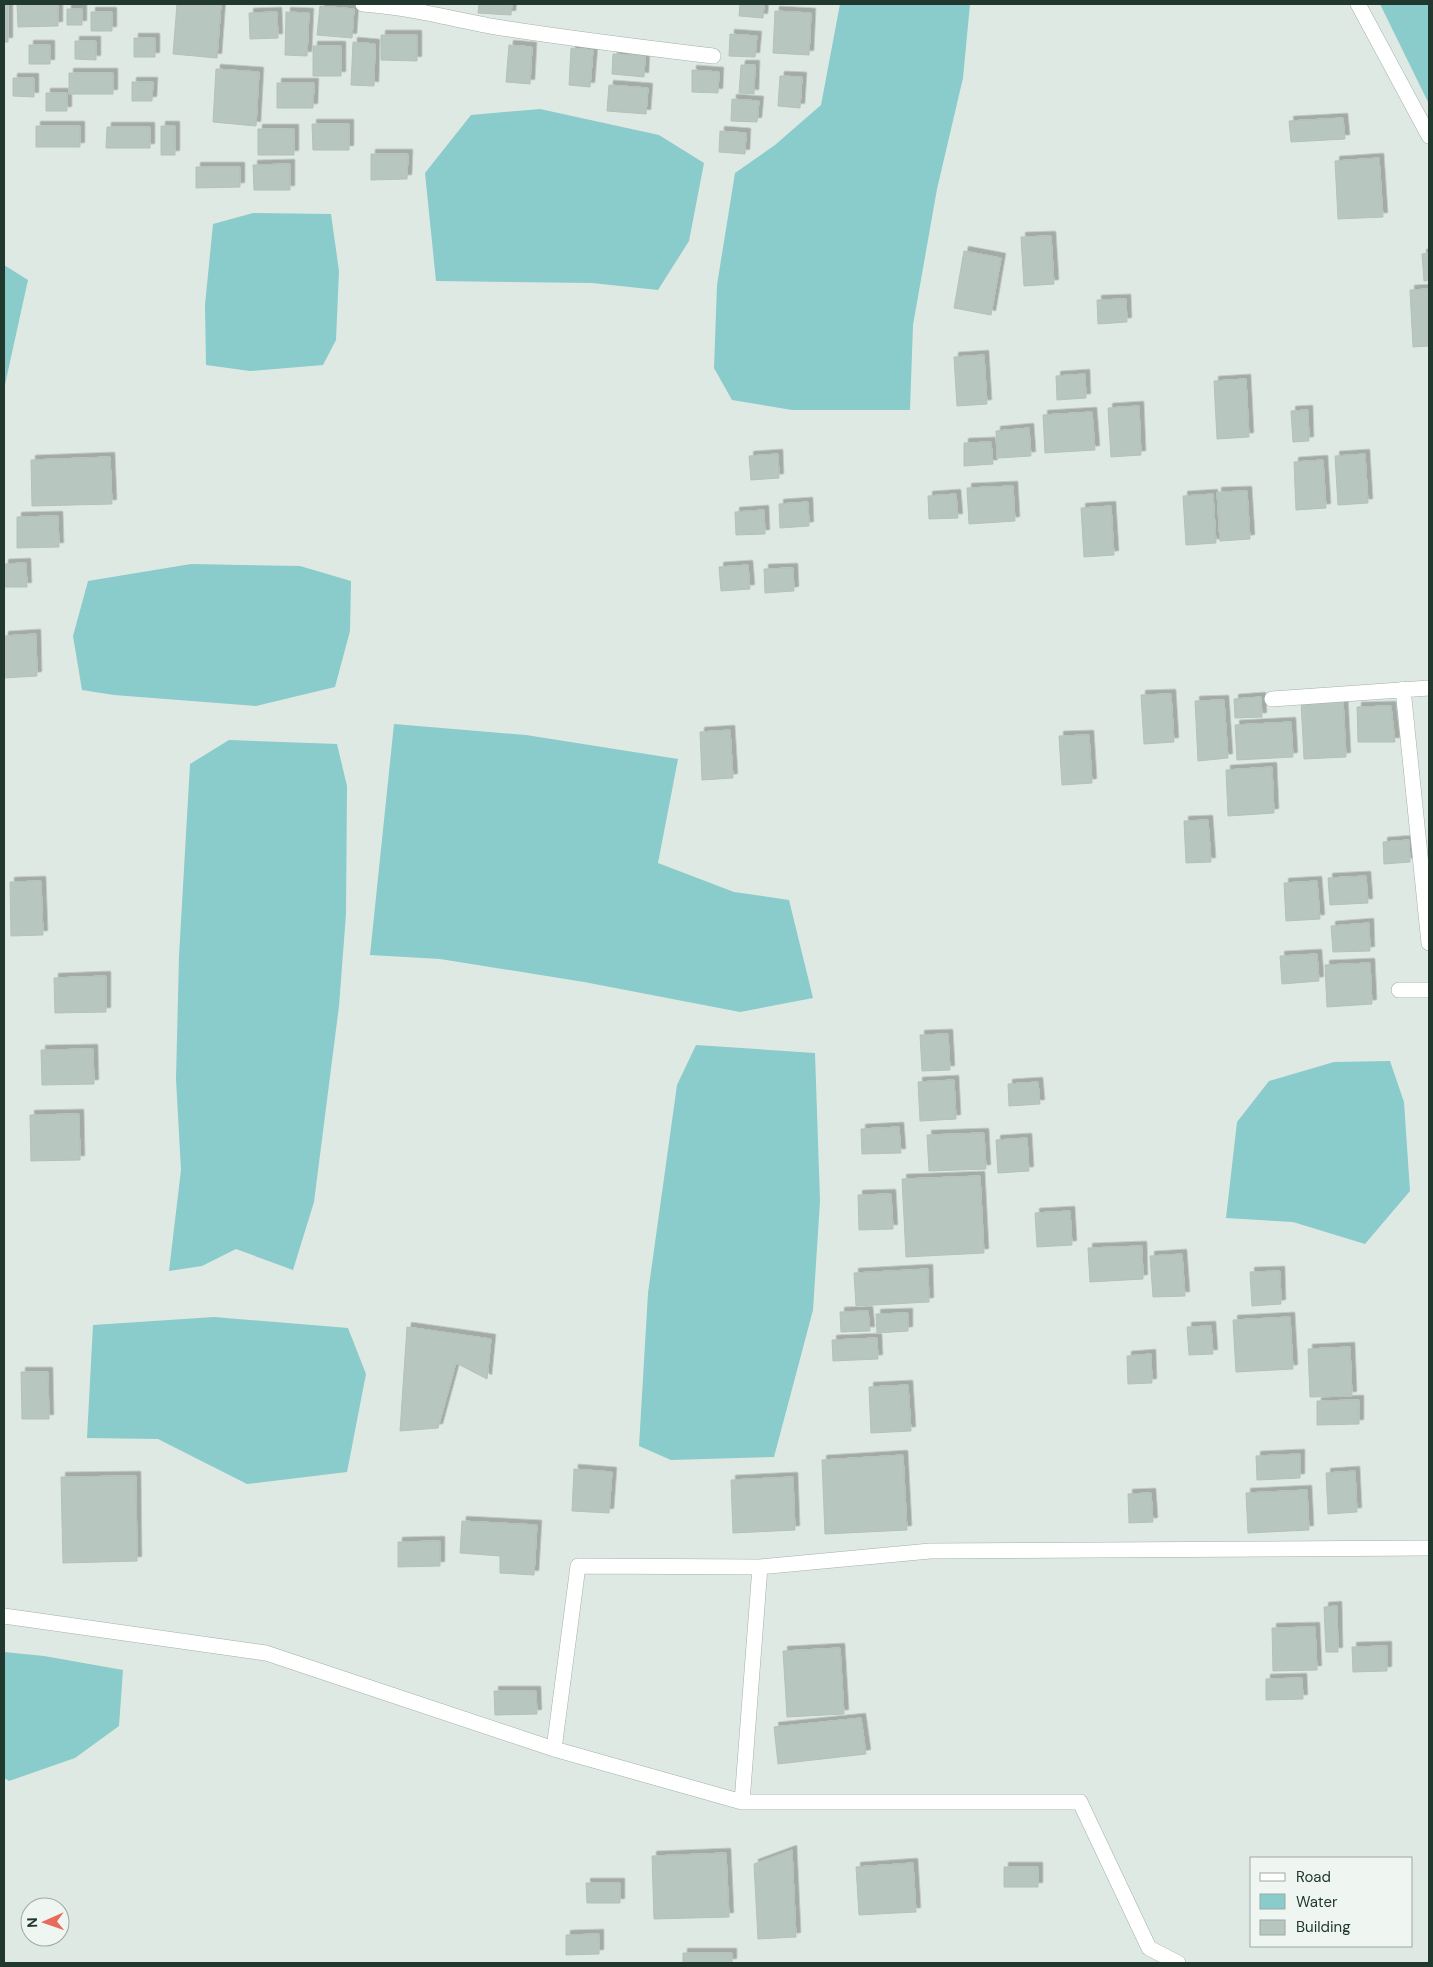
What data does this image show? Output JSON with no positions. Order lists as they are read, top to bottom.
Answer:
{
  "legend": ["Road", "Water", "Building"],
  "north": "left"
}
